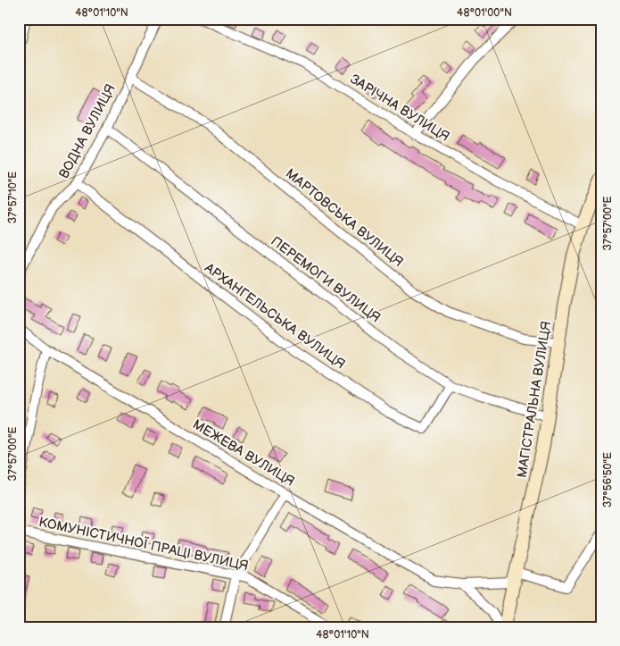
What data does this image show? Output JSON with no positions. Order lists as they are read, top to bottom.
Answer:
{
  "streets": {
    "main road": ["МАГІСТРАЛЬНА ВУЛИЦЯ"],
    "street": [
      "ЗАРІЧНА ВУЛИЦЯ",
      "ВОДНА ВУЛИЦЯ",
      "МАРТОВСЬКА ВУЛИЦЯ",
      "ПЕРЕМОГИ ВУЛИЦЯ",
      "АРХАНГЕЛЬСЬКА ВУЛИЦЯ",
      "МЕЖЕВА ВУЛИЦЯ",
      "КОМУНІСТИЧНОЇ ПРАЦІ ВУЛИЦЯ"
    ]
  },
  "crossings": [
    ["ЗАРІЧНА ВУЛИЦЯ", "МАГІСТРАЛЬНА ВУЛИЦЯ"],
    ["ВОДНА ВУЛИЦЯ", "МАРТОВСЬКА ВУЛИЦЯ"],
    ["ВОДНА ВУЛИЦЯ", "ПЕРЕМОГИ ВУЛИЦЯ"],
    ["ВОДНА ВУЛИЦЯ", "АРХАНГЕЛЬСЬКА ВУЛИЦЯ"],
    ["МАРТОВСЬКА ВУЛИЦЯ", "МАГІСТРАЛЬНА ВУЛИЦЯ"],
    ["ПЕРЕМОГИ ВУЛИЦЯ", "АРХАНГЕЛЬСЬКА ВУЛИЦЯ"],
    ["ПЕРЕМОГИ ВУЛИЦЯ", "МАГІСТРАЛЬНА ВУЛИЦЯ"],
    ["МАГІСТРАЛЬНА ВУЛИЦЯ", "МЕЖЕВА ВУЛИЦЯ"]
  ],
  "coordinates": [
    "48°01'10\"N",
    "48°01'00\"N",
    "37°57'10\"E",
    "37°57'00\"E",
    "37°56'50\"E"
  ]
}
